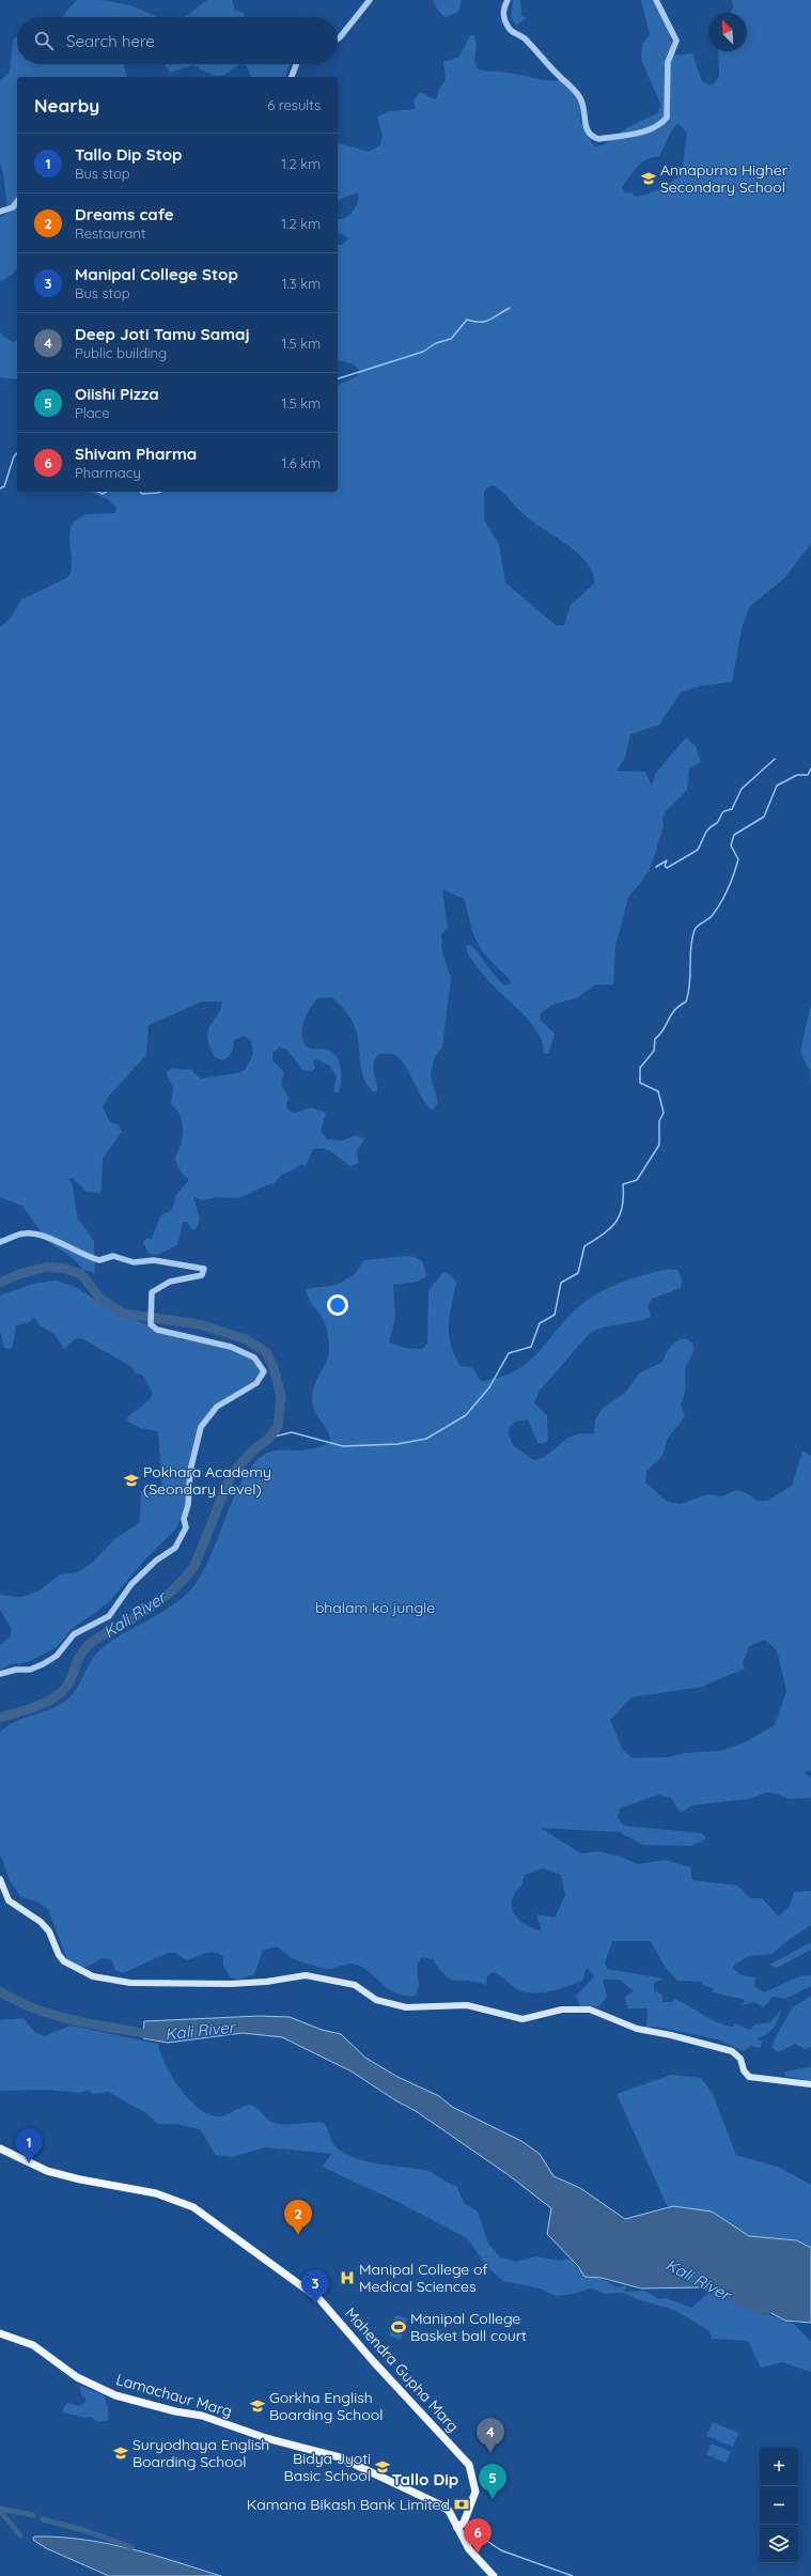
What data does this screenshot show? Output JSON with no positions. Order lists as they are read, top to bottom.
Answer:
{
  "streets": {
    "main road": ["Mahendra Gupha Marg", "Lamachaur Marg"]
  },
  "crossings": [
    ["Mahendra Gupha Marg", "Lamachaur Marg"]
  ],
  "districts": ["Tallo Dip"],
  "water": ["Kali River"],
  "parks": ["bhalam ko jungle"],
  "places": {
    "school or university": [
      "Annapurna Higher Secondary School",
      "Pokhara Academy (Seondary Level)",
      "Gorkha English Boarding School",
      "Suryodhaya English Boarding School",
      "Bidya Jyoti Basic School"
    ],
    "hospital": ["Manipal College of Medical Sciences"],
    "sports": ["Manipal College Basket ball court"],
    "bank": ["Kamana Bikash Bank Limited"]
  },
  "north": "top left",
  "page": {
    "search": "Search here",
    "heading": ["Nearby", "6 results"],
    "list": [
      {
        "mark": "1",
        "name": "Tallo Dip Stop",
        "note": "Bus stop",
        "value": "1.2 km"
      },
      {
        "mark": "2",
        "name": "Dreams cafe",
        "note": "Restaurant",
        "value": "1.2 km"
      },
      {
        "mark": "3",
        "name": "Manipal College Stop",
        "note": "Bus stop",
        "value": "1.3 km"
      },
      {
        "mark": "4",
        "name": "Deep Joti Tamu Samaj",
        "note": "Public building",
        "value": "1.5 km"
      },
      {
        "mark": "5",
        "name": "Oiishi Pizza",
        "note": "Place",
        "value": "1.5 km"
      },
      {
        "mark": "6",
        "name": "Shivam Pharma",
        "note": "Pharmacy",
        "value": "1.6 km"
      }
    ],
    "pins": [
      "1",
      "2",
      "3",
      "4",
      "5",
      "6"
    ],
    "map_buttons": ["+", "−"]
  }
}
